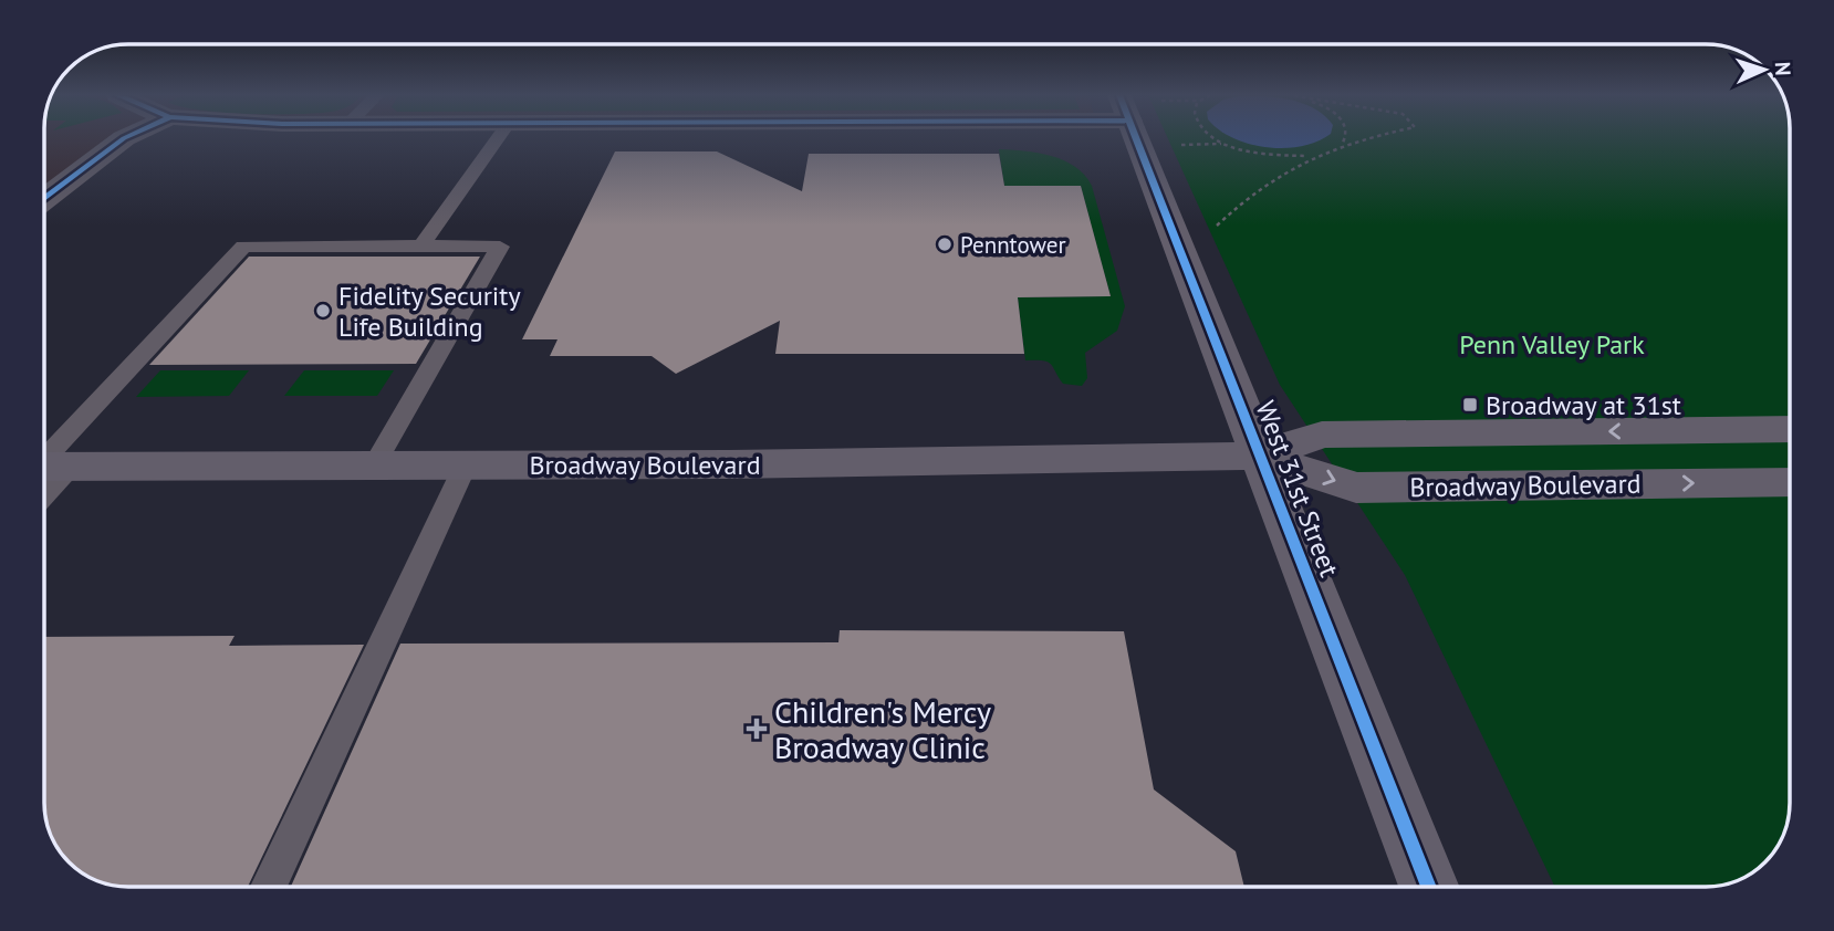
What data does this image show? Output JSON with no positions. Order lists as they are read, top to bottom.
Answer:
{
  "streets": {
    "main road": ["Broadway Boulevard", "West 31st Street"]
  },
  "crossings": [
    ["Broadway Boulevard", "West 31st Street"]
  ],
  "parks": ["Penn Valley Park"],
  "places": {
    "other": ["Penntower", "Fidelity Security Life Building"],
    "transit": ["Broadway at 31st"],
    "health": ["Children's Mercy Broadway Clinic"]
  },
  "north": "right"
}
